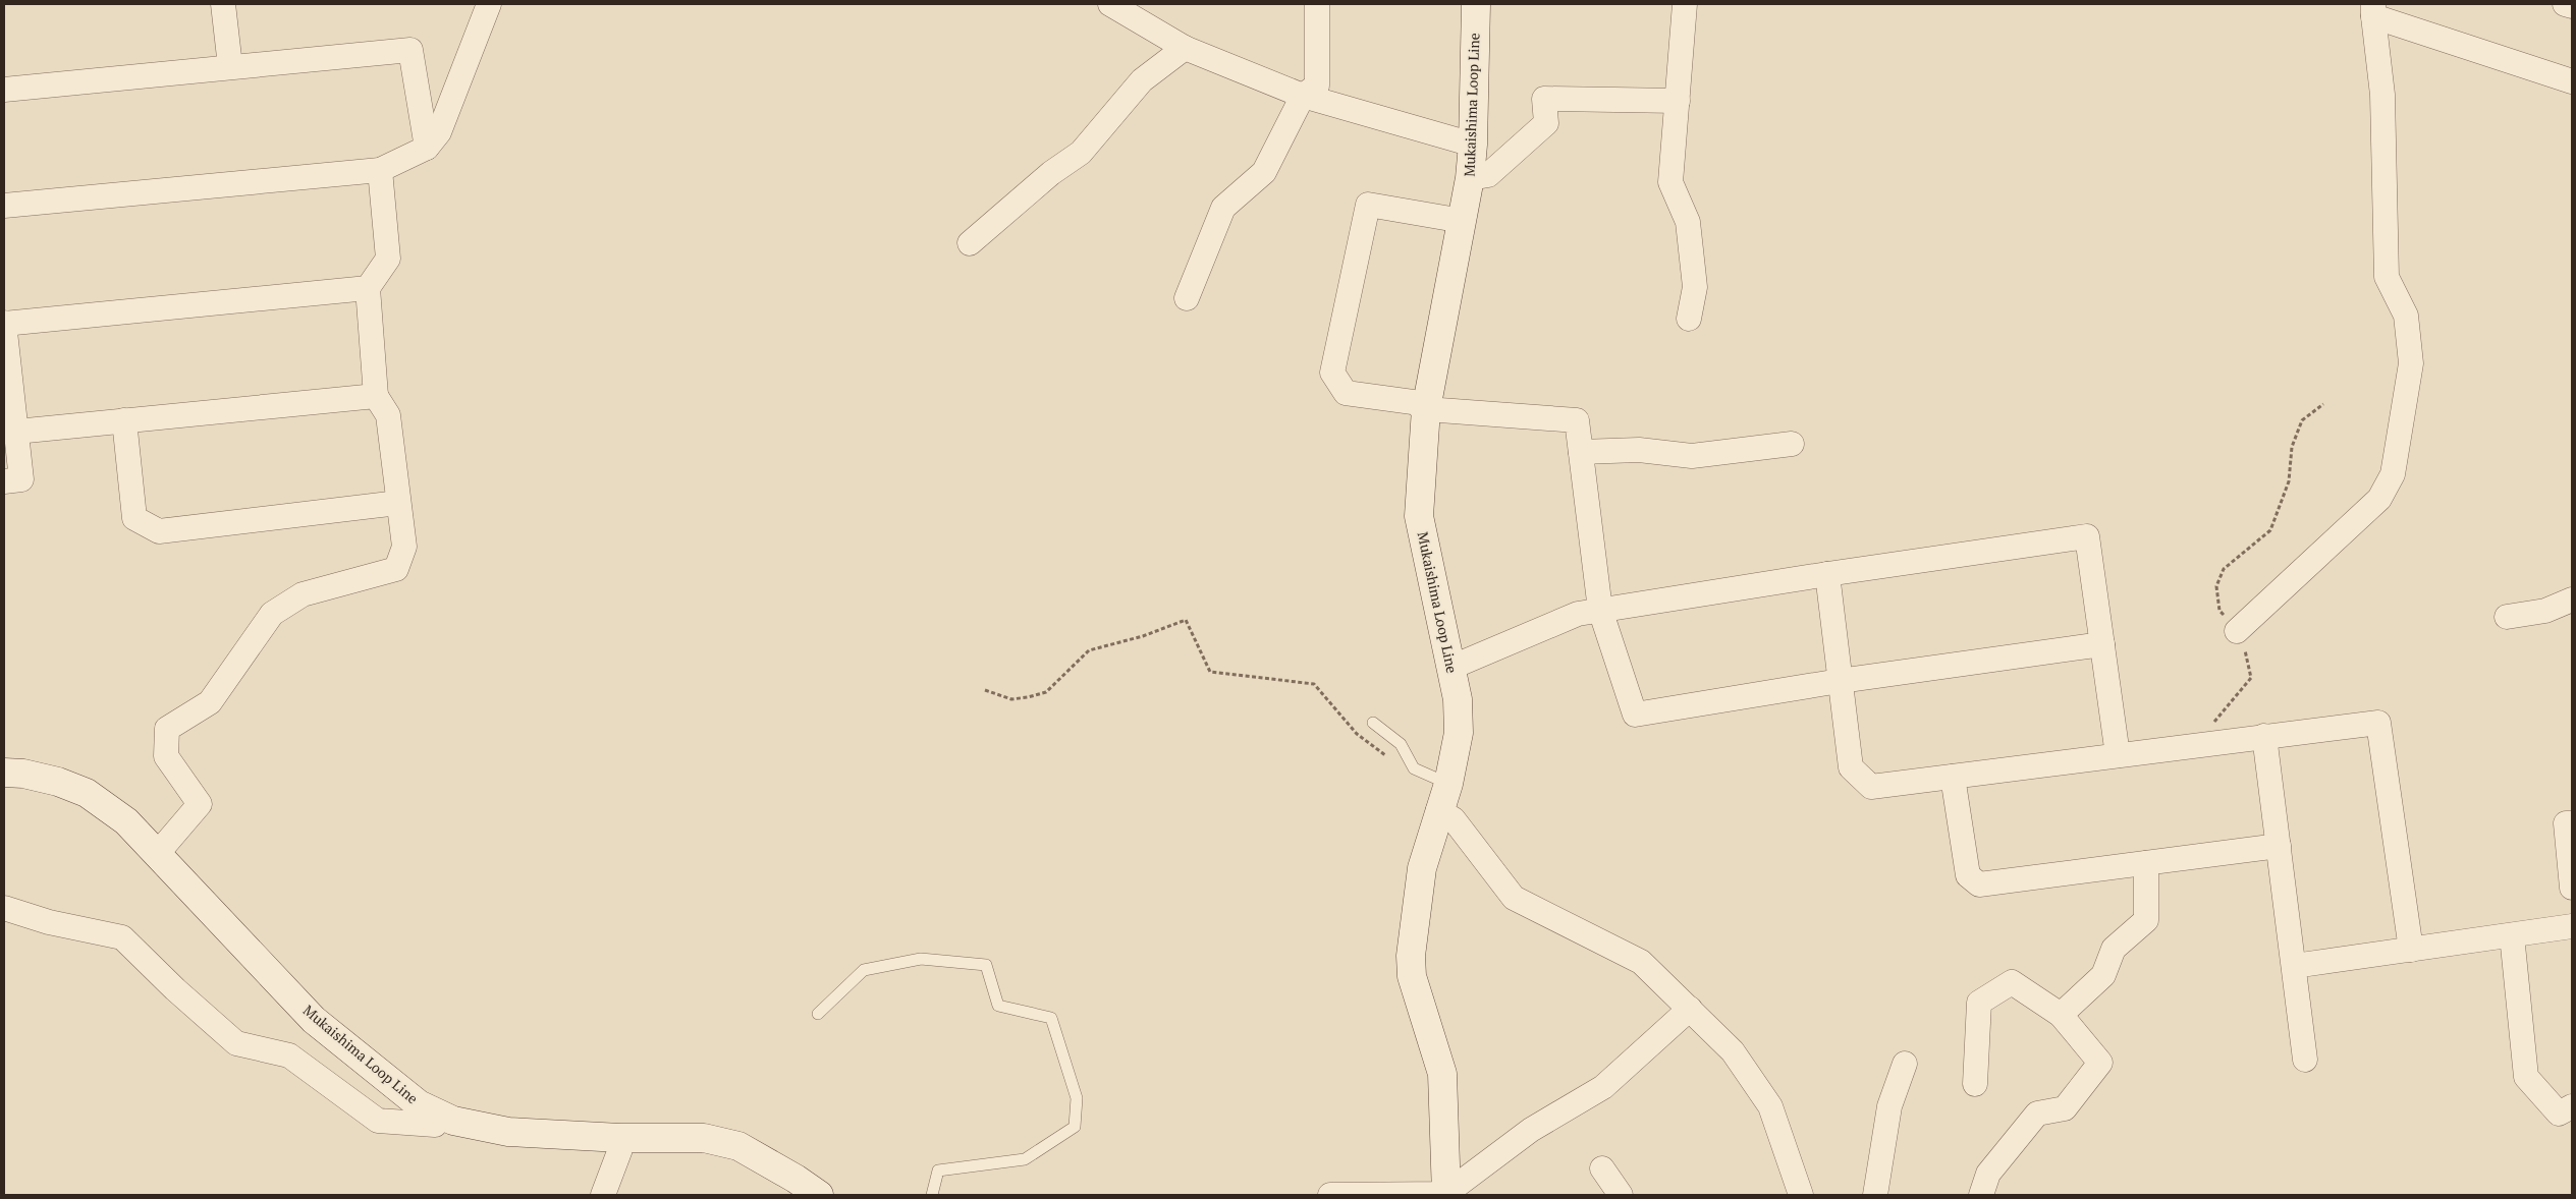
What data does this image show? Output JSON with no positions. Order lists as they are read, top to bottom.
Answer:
{
  "streets": {
    "main road": ["Mukaishima Loop Line"]
  }
}
